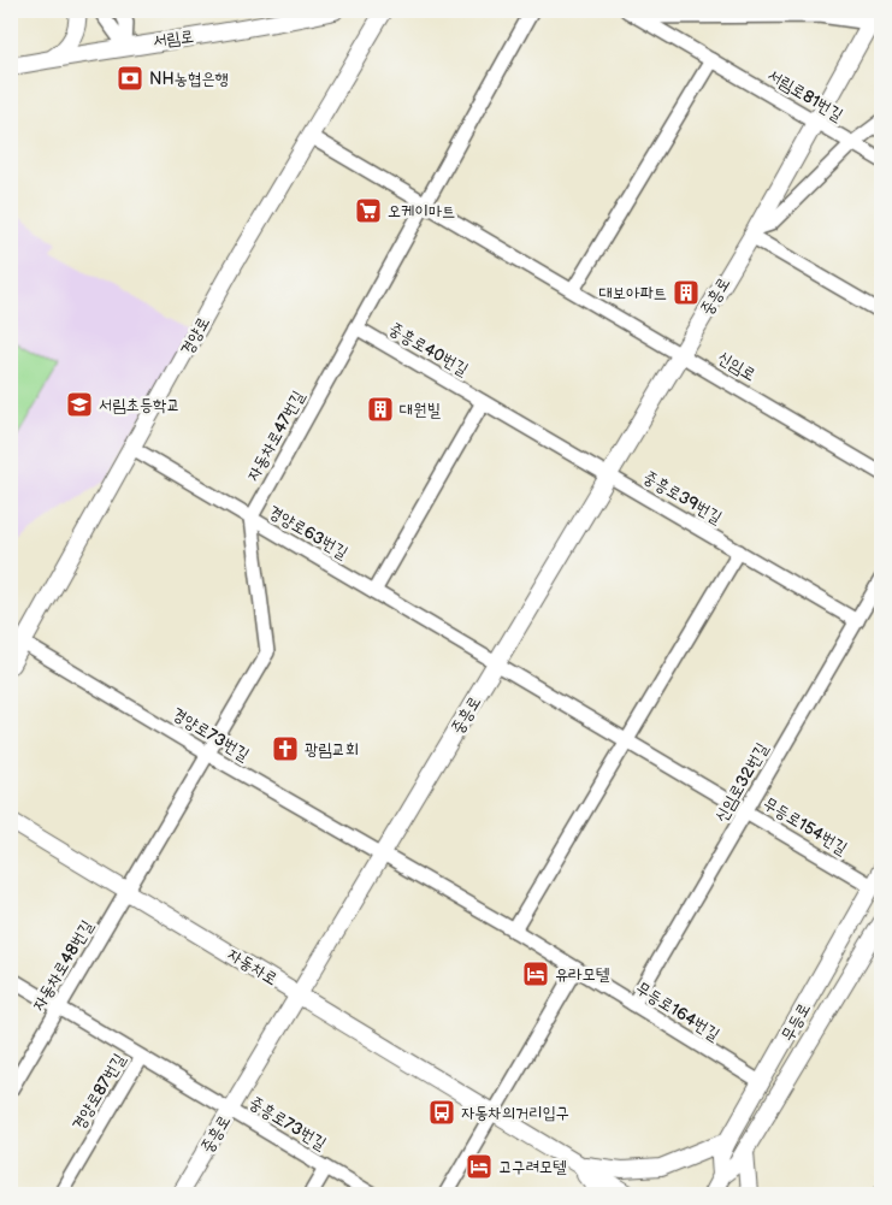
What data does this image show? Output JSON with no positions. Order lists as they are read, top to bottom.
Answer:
{
  "streets": {
    "street": [
      "서림로",
      "서림로81번길",
      "중흥로",
      "경양로",
      "중흥로40번길",
      "신임로",
      "자동차로47번길",
      "중흥로39번길",
      "경양로63번길",
      "경양로73번길",
      "신임로32번길",
      "무등로154번길",
      "자동차로48번길",
      "자동차로",
      "무등로164번길",
      "무등로",
      "경양로87번길",
      "중흥로73번길"
    ]
  },
  "crossings": [
    ["서림로81번길", "중흥로"],
    ["중흥로", "중흥로40번길"],
    ["중흥로", "신임로"],
    ["중흥로", "중흥로39번길"],
    ["중흥로", "경양로63번길"],
    ["중흥로", "경양로73번길"],
    ["중흥로", "무등로154번길"],
    ["중흥로", "자동차로"],
    ["중흥로", "무등로164번길"],
    ["중흥로", "경양로87번길"],
    ["중흥로", "중흥로73번길"],
    ["경양로", "신임로"],
    ["경양로", "경양로63번길"],
    ["경양로", "경양로73번길"],
    ["중흥로40번길", "자동차로47번길"],
    ["중흥로40번길", "중흥로39번길"],
    ["신임로", "자동차로47번길"],
    ["자동차로47번길", "경양로63번길"],
    ["중흥로39번길", "신임로32번길"],
    ["경양로63번길", "무등로154번길"],
    ["경양로73번길", "무등로164번길"],
    ["신임로32번길", "무등로154번길"],
    ["신임로32번길", "무등로164번길"],
    ["무등로154번길", "무등로"],
    ["자동차로48번길", "자동차로"],
    ["자동차로48번길", "경양로87번길"],
    ["무등로164번길", "무등로"],
    ["경양로87번길", "중흥로73번길"]
  ],
  "places": {
    "bank": ["NH농협은행"],
    "supermarket": ["오케이마트"],
    "building": ["대보아파트", "대원빌"],
    "school or university": ["서림초등학교"],
    "church": ["광림교회"],
    "hotel": ["유라모텔", "고구려모텔"],
    "bus stop": ["자동차의거리입구"]
  }
}
